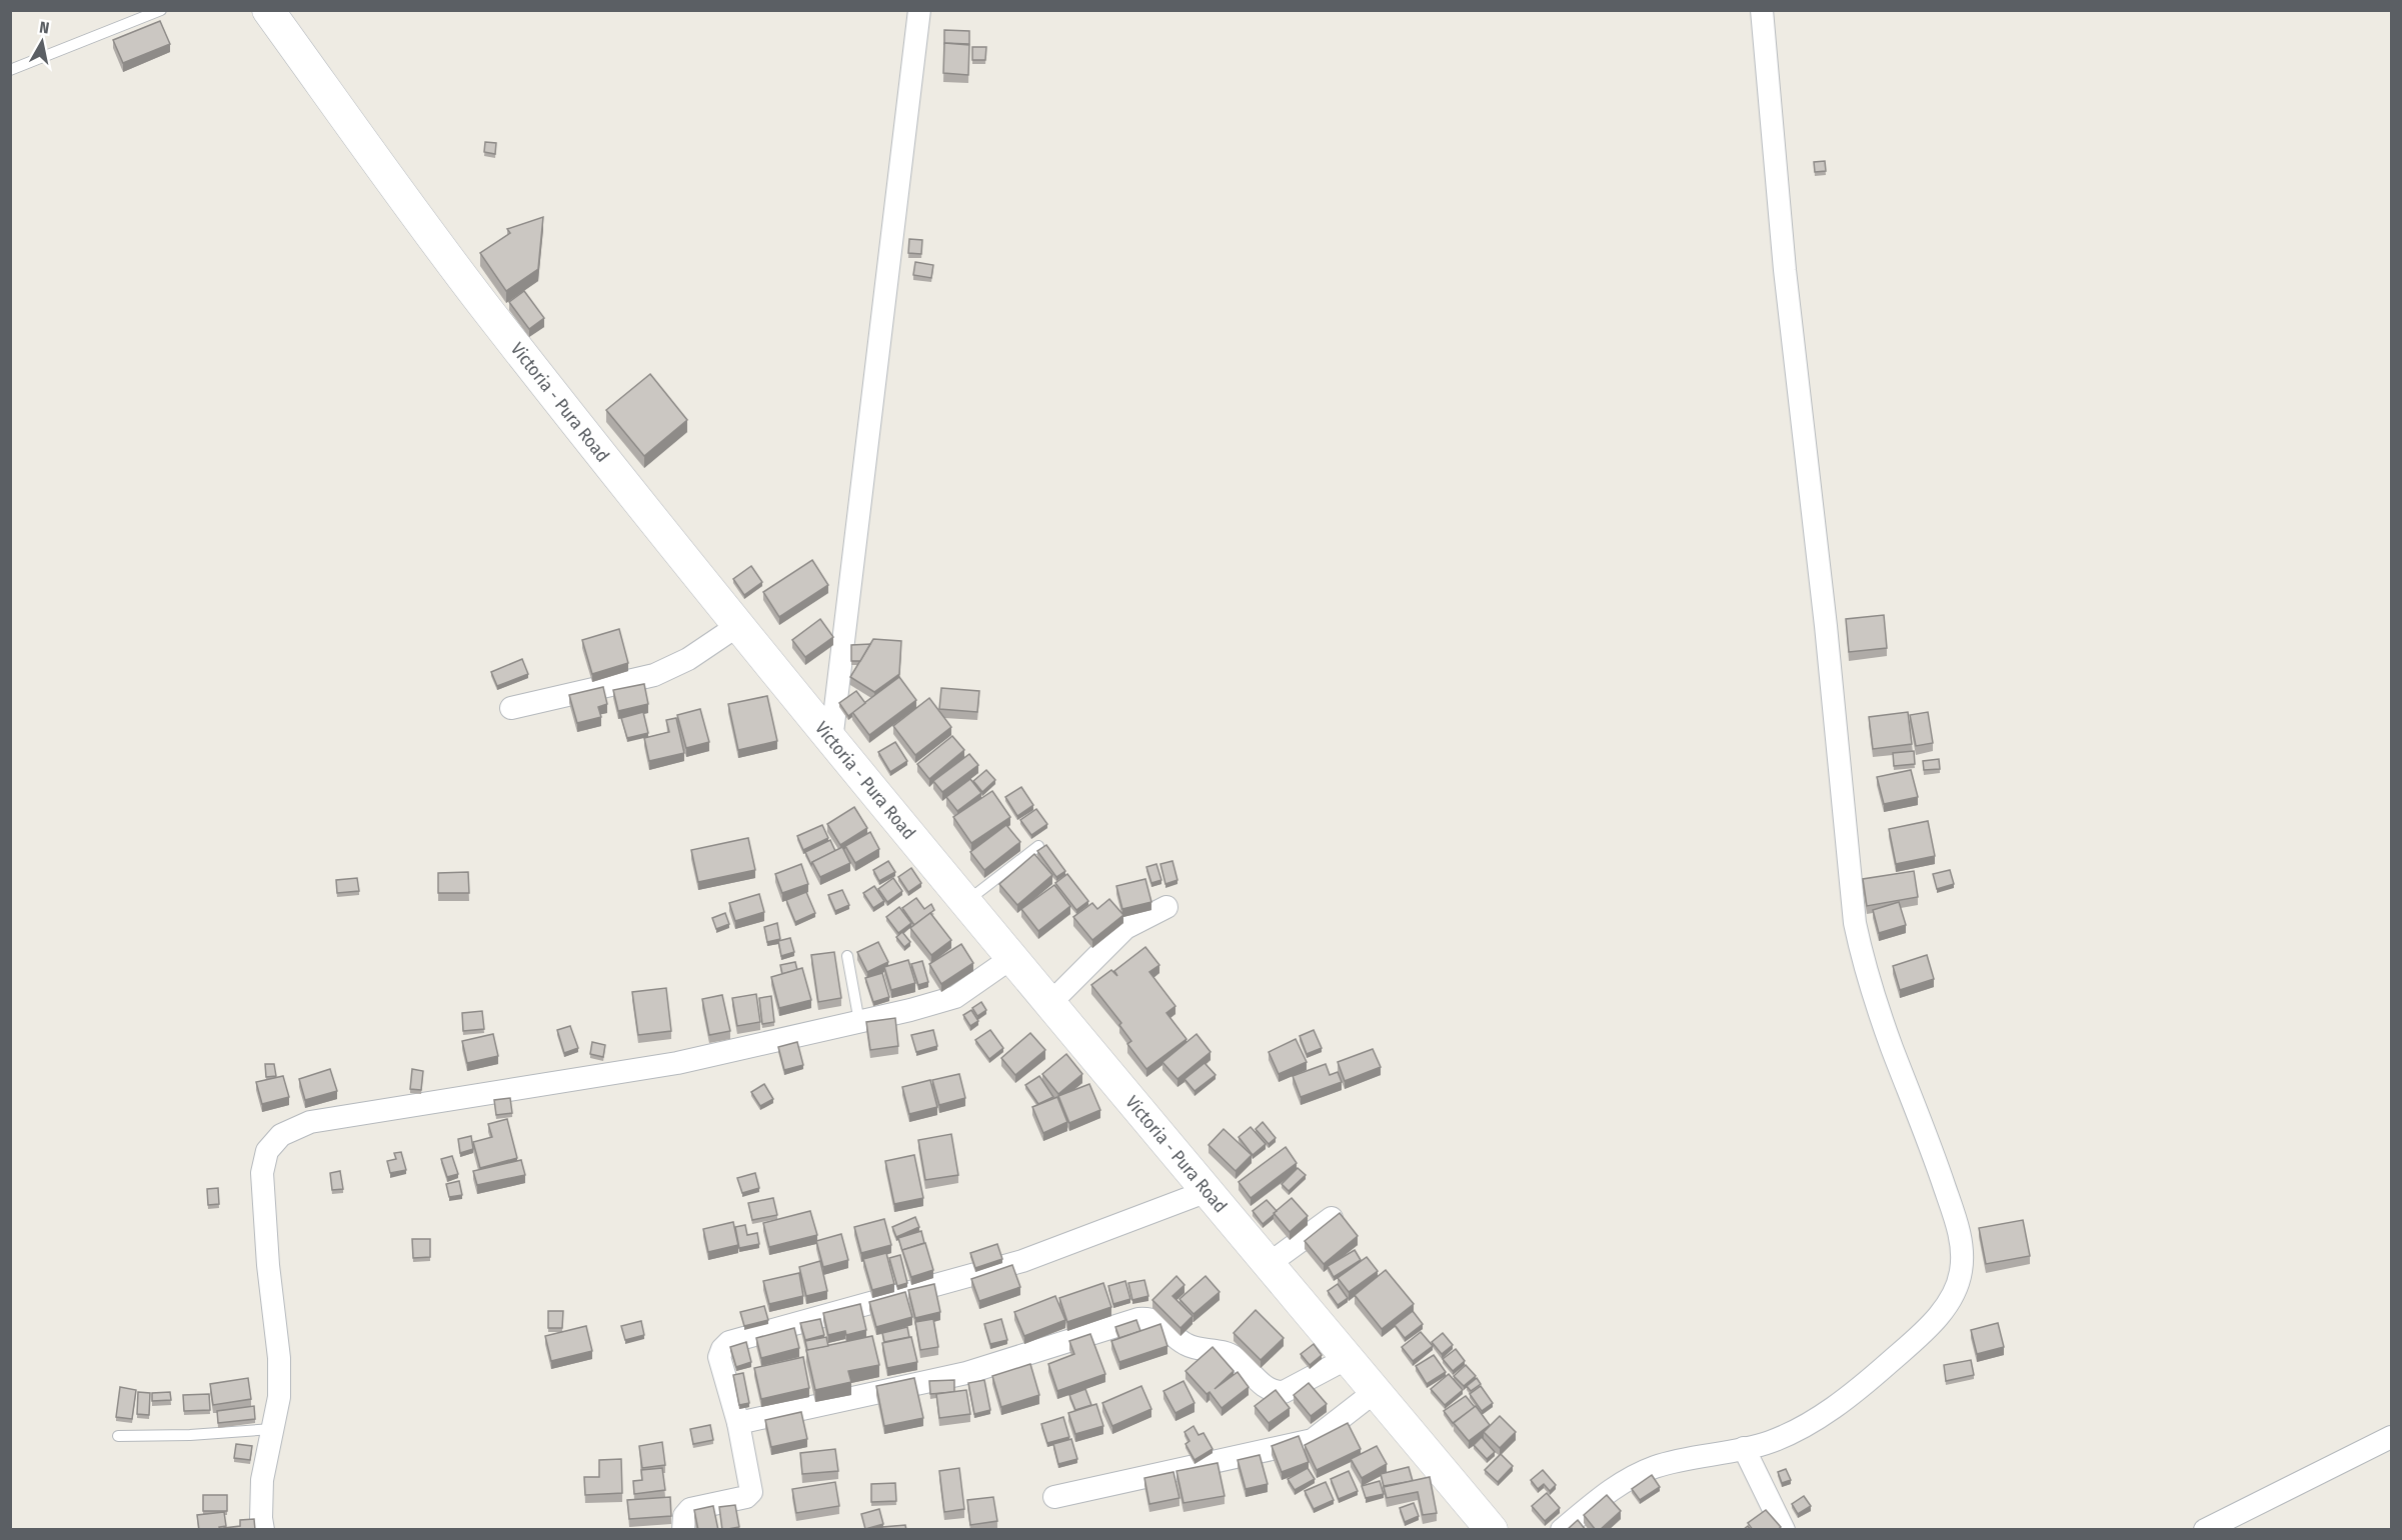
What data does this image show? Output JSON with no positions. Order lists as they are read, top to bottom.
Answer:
{
  "streets": {
    "main road": ["Victoria - Pura Road"]
  },
  "north": "top"
}
